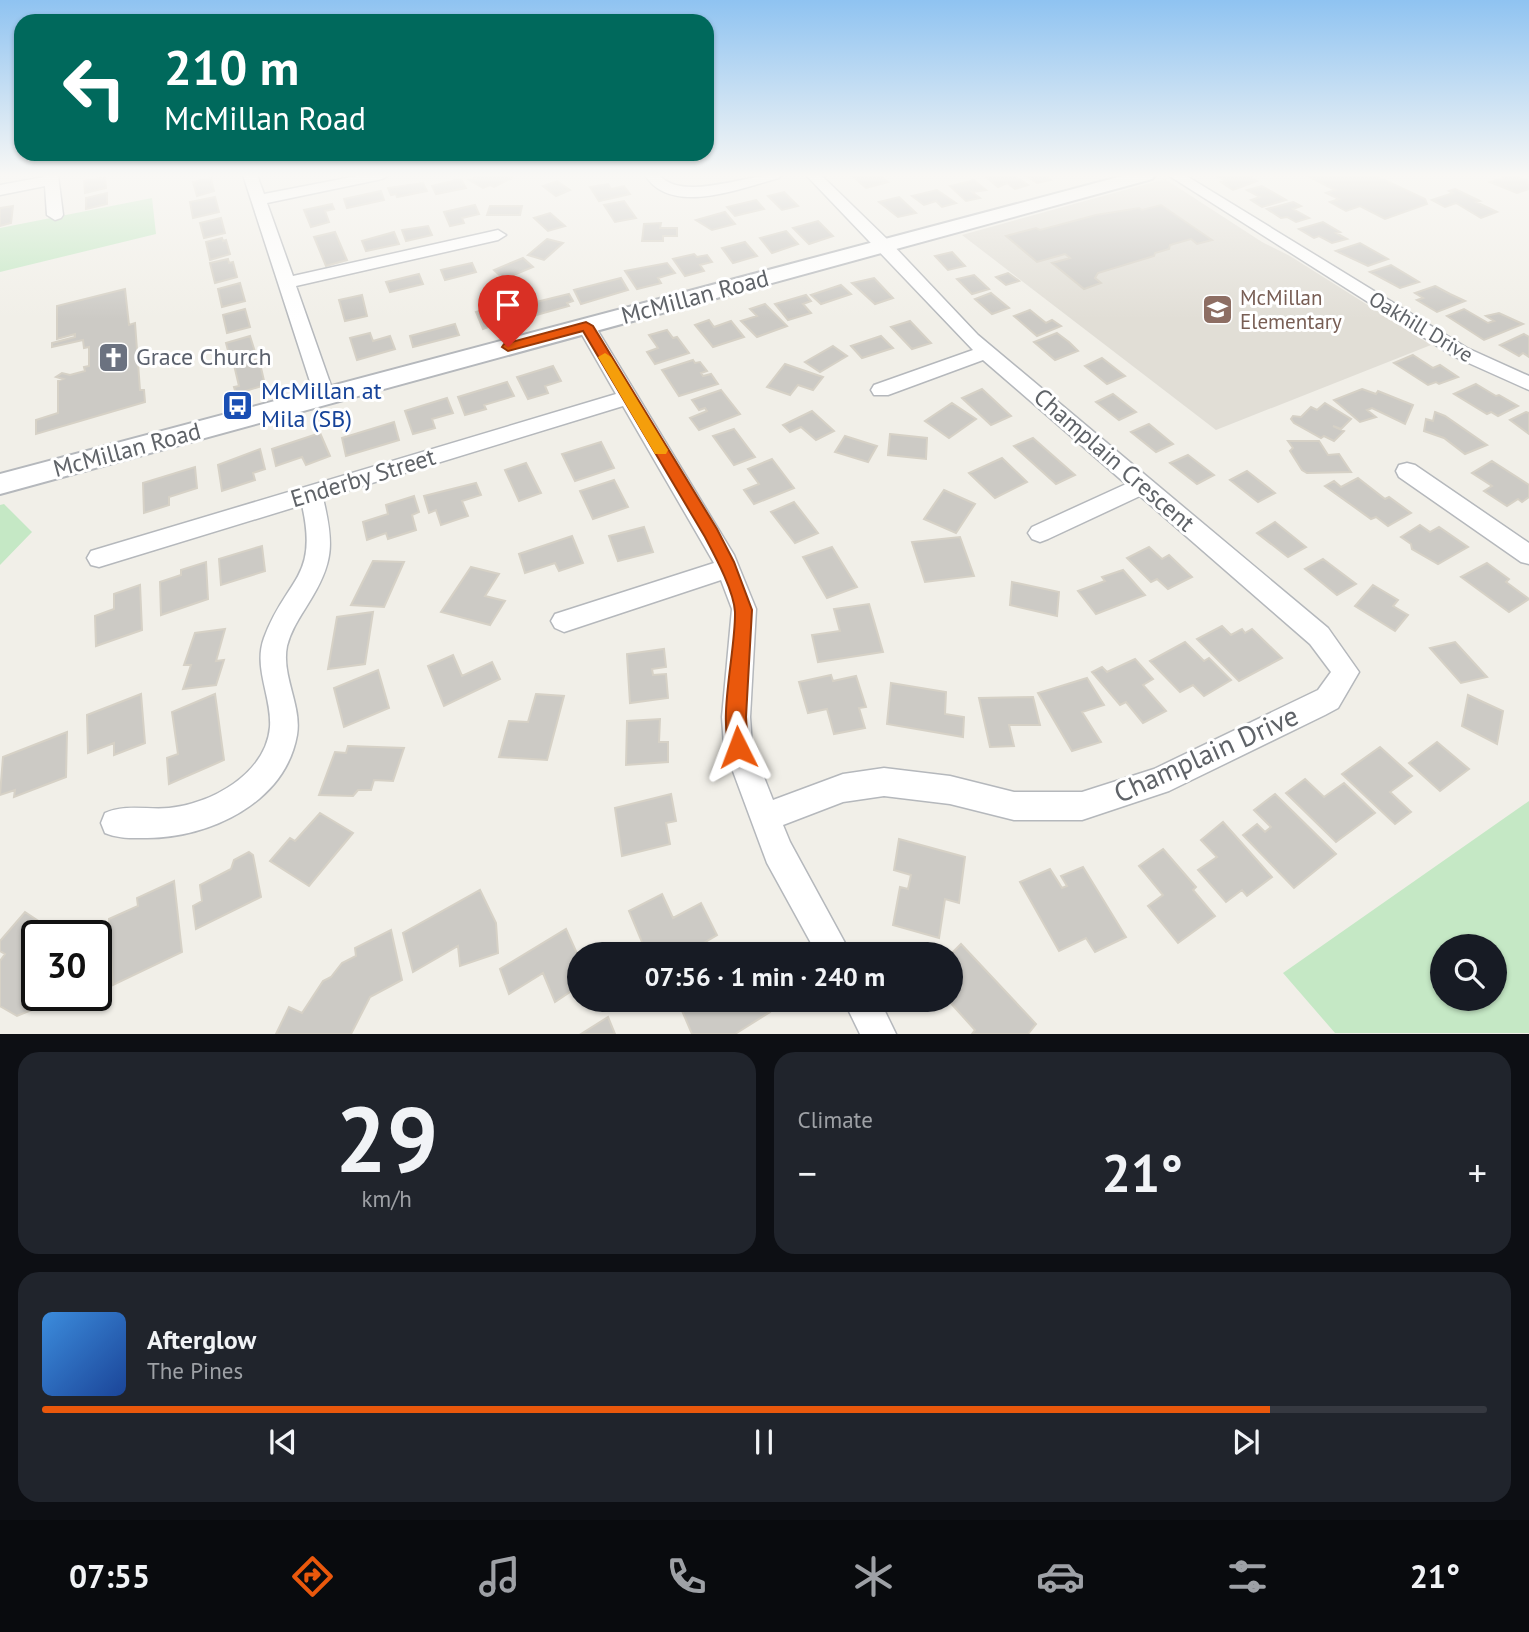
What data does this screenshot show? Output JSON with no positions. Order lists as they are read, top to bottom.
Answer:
{
  "streets": {
    "street": [
      "McMillan Road",
      "Oakhill Drive",
      "Champlain Crescent",
      "Enderby Street",
      "Champlain Drive"
    ]
  },
  "crossings": [
    ["McMillan Road", "Champlain Crescent"],
    ["Champlain Crescent", "Champlain Drive"]
  ],
  "places": {
    "school or university": ["McMillan Elementary"],
    "church": ["Grace Church"],
    "bus stop": ["McMillan at Mila (SB)"]
  },
  "page": {
    "turn": ["210 m", "McMillan Road"],
    "limit": "30",
    "trip": "07:56 · 1 min · 240 m",
    "tile": [
      ["29", "km/h"],
      "Climate"
    ],
    "heat": ["−", "21°", "+"],
    "song": ["Afterglow", "The Pines"],
    "tabs": ["07:55", "21°"]
  }
}
